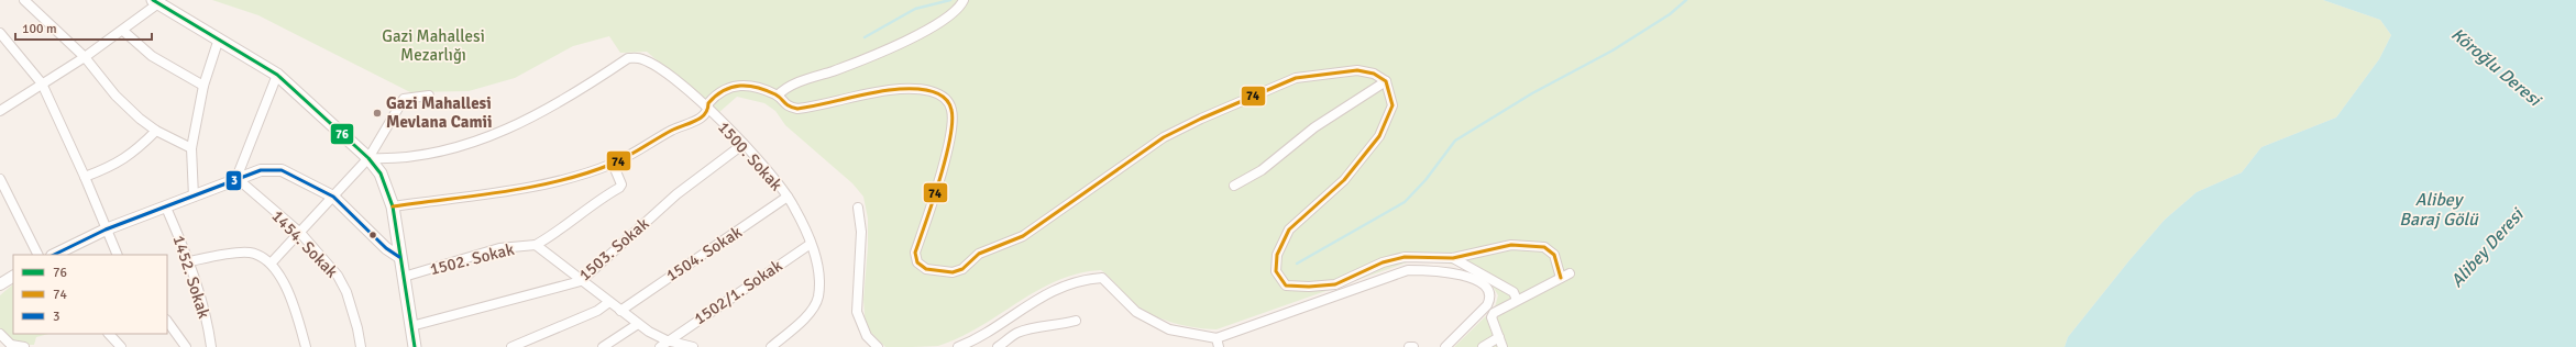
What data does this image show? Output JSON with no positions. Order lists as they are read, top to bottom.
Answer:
{
  "streets": {
    "street": [
      "1500. Sokak",
      "1454. Sokak",
      "1503. Sokak",
      "1504. Sokak",
      "1502. Sokak",
      "1452. Sokak",
      "1502/1. Sokak"
    ]
  },
  "crossings": [
    ["1500. Sokak", "1503. Sokak"],
    ["1500. Sokak", "1504. Sokak"],
    ["1500. Sokak", "1502/1. Sokak"],
    ["1503. Sokak", "1502. Sokak"],
    ["1504. Sokak", "1502. Sokak"],
    ["1502. Sokak", "1502/1. Sokak"]
  ],
  "water": ["Köroğlu Deresi", "Alibey Baraj Gölü", "Alibey Deresi"],
  "parks": ["Gazi Mahallesi Mezarlığı"],
  "places": ["Gazi Mahallesi Mevlana Camii"],
  "lines": ["transit line 76", "transit line 74", "transit line 3"],
  "legend": ["76", "74", "3"],
  "scale_bar": "100 m"
}
